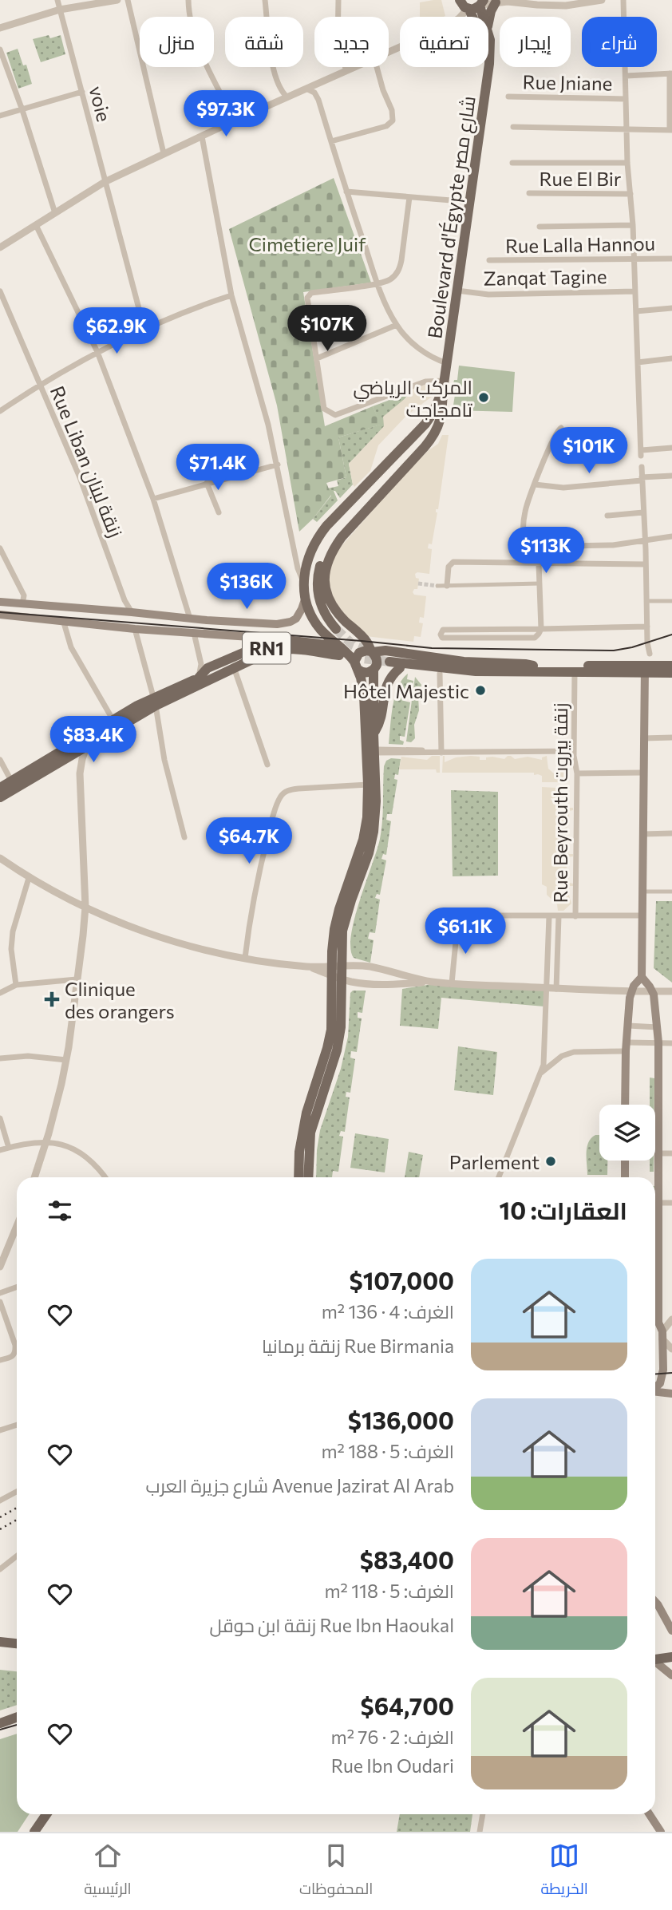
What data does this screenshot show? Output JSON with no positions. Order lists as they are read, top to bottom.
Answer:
{
  "streets": {
    "main road": ["Boulevard d'Égypte شارع مصر", "RN1"],
    "street": [
      "Rue Jniane",
      "voie",
      "Rue El Bir",
      "Rue Lalla Hannou",
      "Zanqat Tagine",
      "Rue Liban زنقة لبنان",
      "Rue Beyrouth زنقة بيروت"
    ]
  },
  "crossings": [
    ["Boulevard d'Égypte شارع مصر", "Zanqat Tagine"],
    ["Boulevard d'Égypte شارع مصر", "RN1"]
  ],
  "parks": ["Cimetiere Juif"],
  "places": {
    "other": ["المركب الرياضي تامجاجت", "Hôtel Majestic", "Parlement"],
    "health": ["Clinique des orangers"]
  },
  "page": {
    "chip": [
      "شراء",
      "إيجار",
      "تصفية",
      "جديد",
      "شقة",
      "منزل"
    ],
    "price": [
      "$97.3K",
      "$107K",
      "$62.9K",
      "$101K",
      "$71.4K",
      "$113K",
      "$136K",
      "$83.4K",
      "$64.7K",
      "$61.1K"
    ],
    "heading": "العقارات: 10",
    "list": [
      {
        "name": "$107,000",
        "note": "الغرف: 4 · 136 m² · Rue Birmania زنقة برمانيا"
      },
      {
        "name": "$136,000",
        "note": "الغرف: 5 · 188 m² · Avenue Jazirat Al Arab شارع جزيرة العرب"
      },
      {
        "name": "$83,400",
        "note": "الغرف: 5 · 118 m² · Rue Ibn Haoukal زنقة ابن حوقل"
      },
      {
        "name": "$64,700",
        "note": "الغرف: 2 · 76 m² · Rue Ibn Oudari"
      }
    ],
    "tabs": ["الخريطة", "المحفوظات", "الرئيسية"]
  }
}
